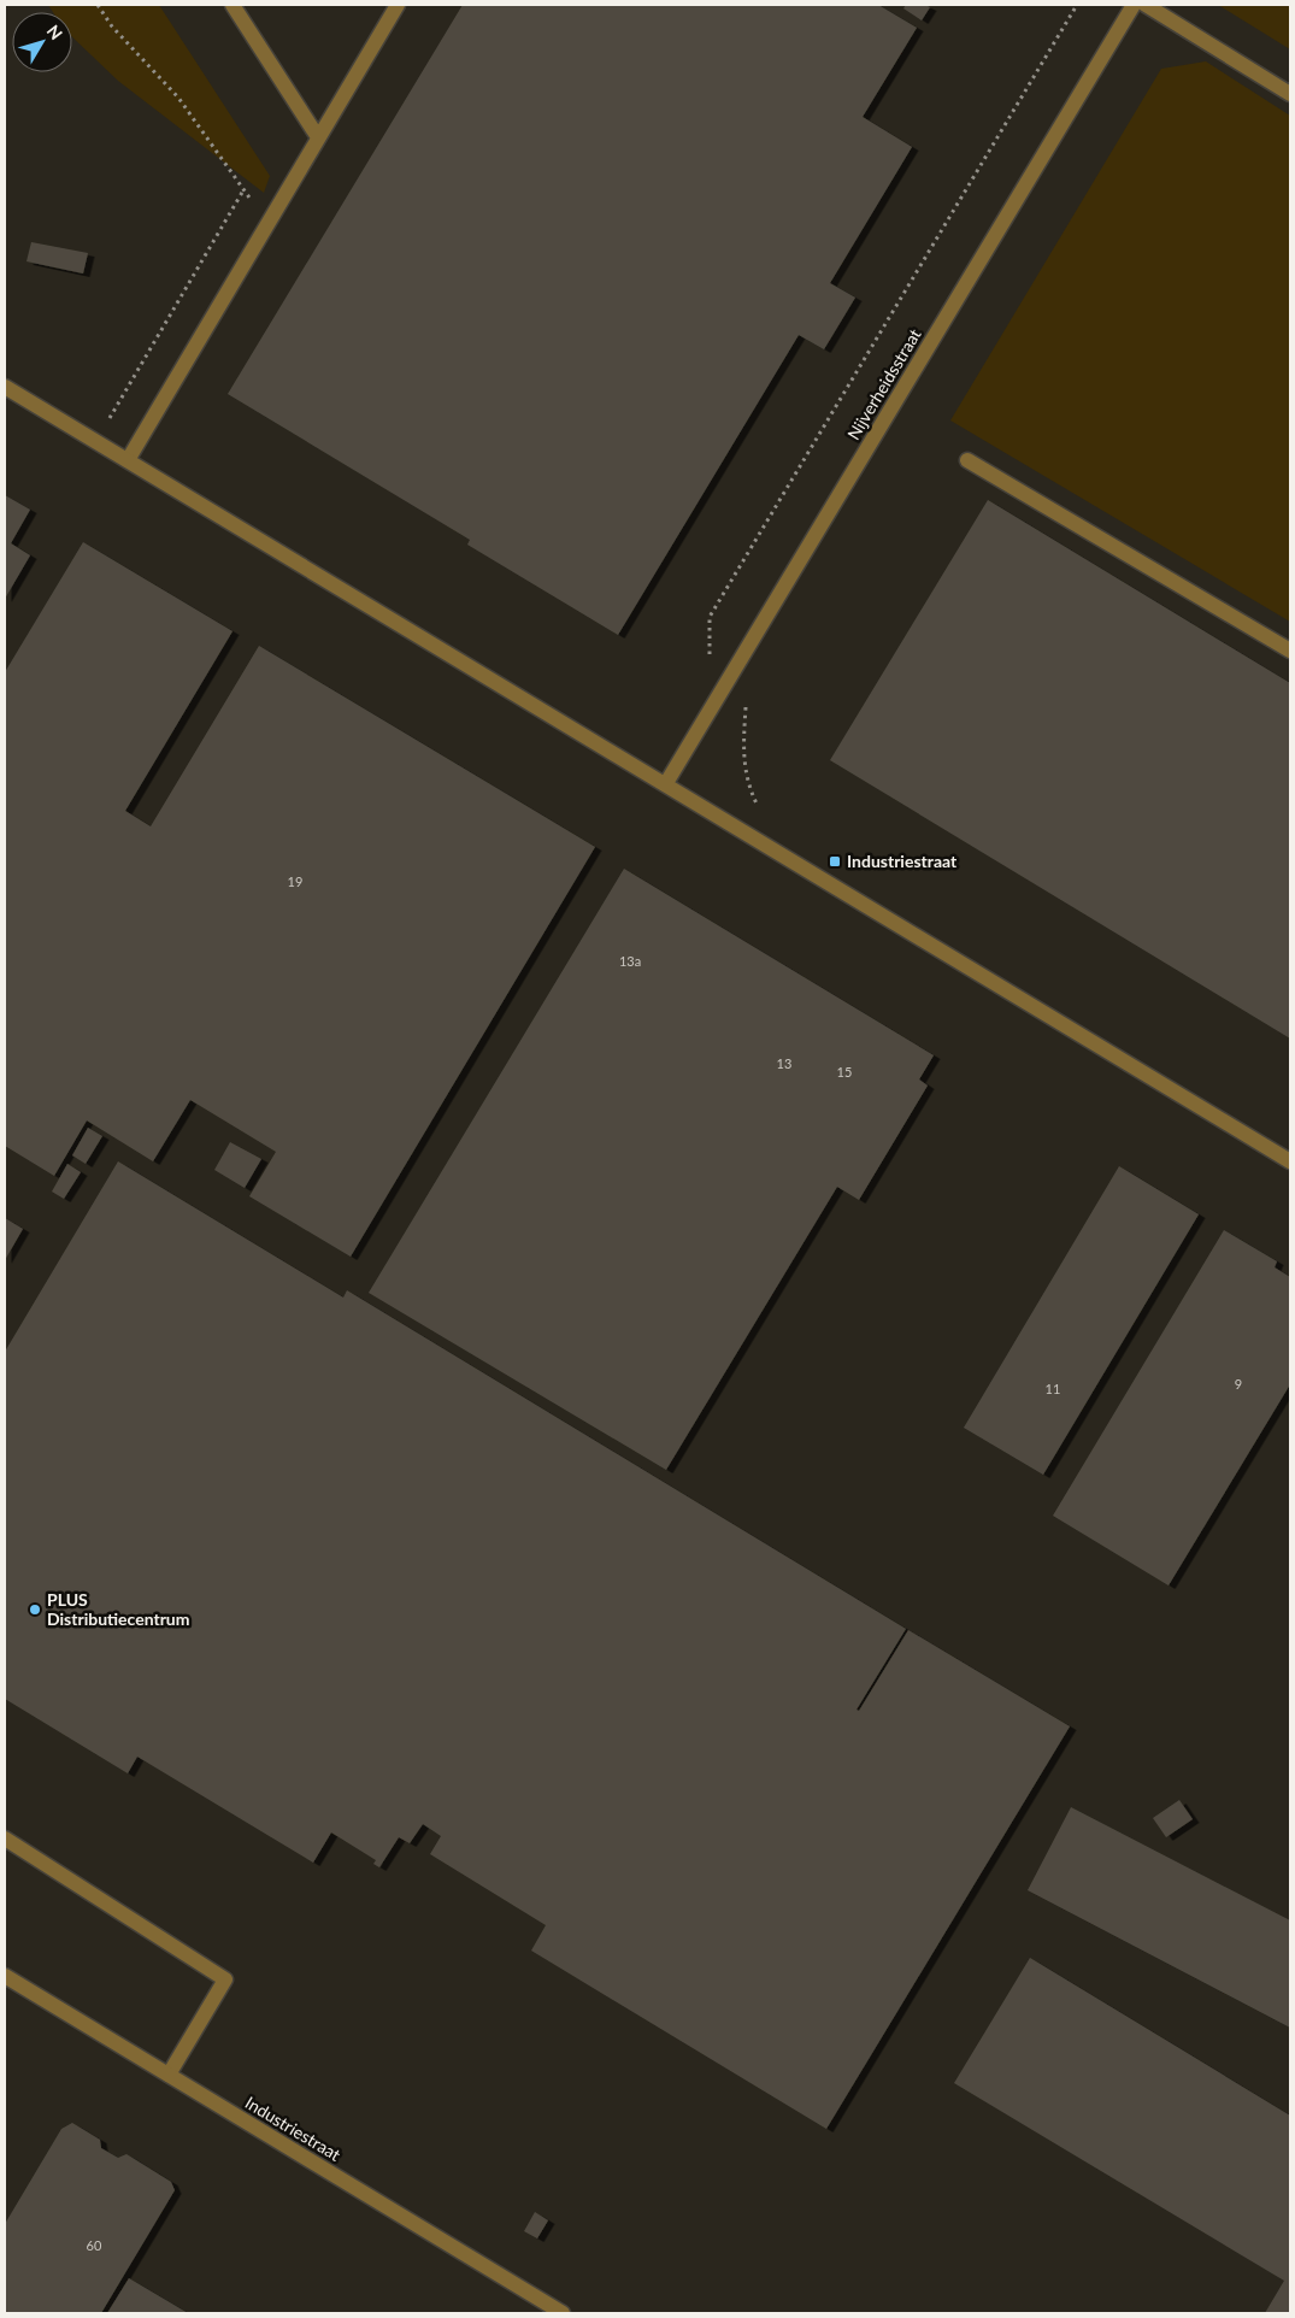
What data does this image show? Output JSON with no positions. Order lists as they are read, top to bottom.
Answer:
{
  "streets": {
    "street": ["Nijverheidsstraat", "Industriestraat"]
  },
  "places": {
    "transit": ["Industriestraat"],
    "other": ["PLUS Distributiecentrum"]
  },
  "house_numbers": [
    "19",
    "13a",
    "13",
    "15",
    "9",
    "11",
    "60"
  ],
  "north": "top right"
}
